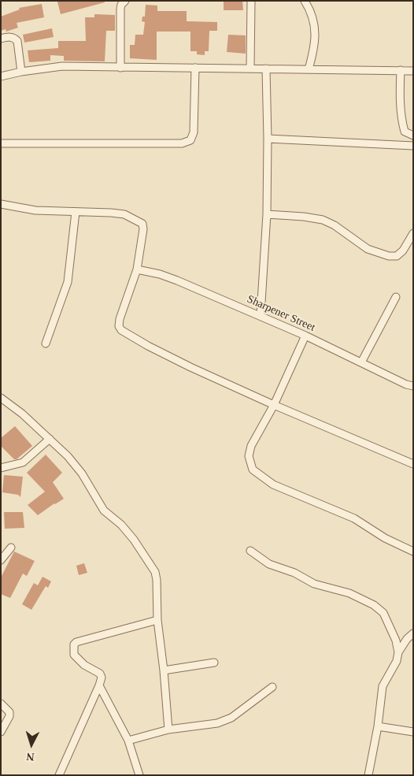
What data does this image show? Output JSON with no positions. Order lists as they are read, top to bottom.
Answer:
{
  "streets": {
    "street": ["Sharpener Street"]
  },
  "north": "bottom"
}
